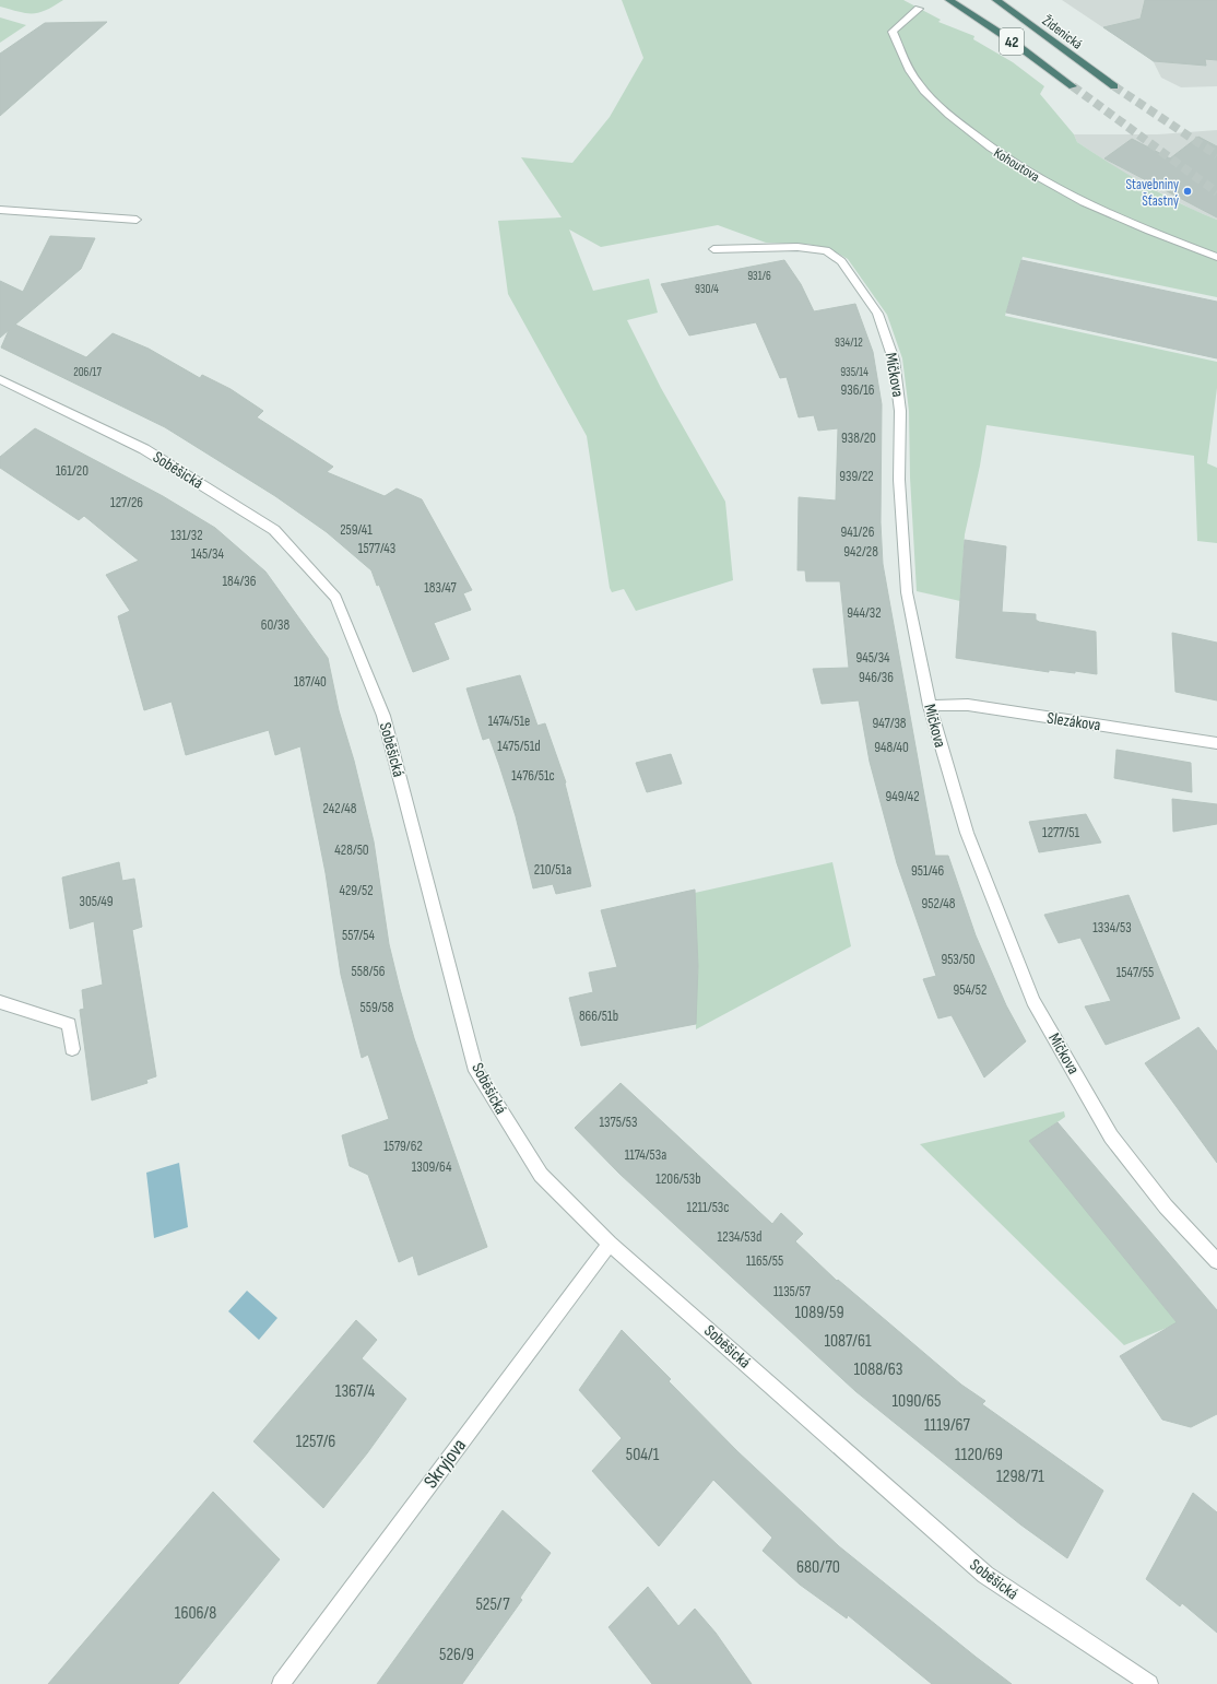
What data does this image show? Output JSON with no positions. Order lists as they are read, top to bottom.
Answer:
{
  "streets": {
    "highway": ["Židenická", "42"],
    "street": [
      "Kohoutova",
      "Míčkova",
      "Soběšická",
      "Slezákova",
      "Skryjova"
    ]
  },
  "crossings": [
    ["Míčkova", "Slezákova"],
    ["Soběšická", "Skryjova"]
  ],
  "places": ["Stavebniny Šťastný"],
  "house_numbers": [
    "931/6",
    "930/4",
    "934/12",
    "206/17",
    "935/14",
    "936/16",
    "938/20",
    "161/20",
    "939/22",
    "127/26",
    "259/41",
    "941/26",
    "131/32",
    "1577/43",
    "942/28",
    "145/34",
    "184/36",
    "183/47",
    "944/32",
    "60/38",
    "945/34",
    "946/36",
    "187/40",
    "1474/51e",
    "947/38",
    "1475/51d",
    "948/40",
    "1476/51c",
    "949/42",
    "242/48",
    "1277/51",
    "428/50",
    "210/51a",
    "951/46",
    "429/52",
    "305/49",
    "952/48",
    "1334/53",
    "557/54",
    "953/50",
    "558/56",
    "1547/55",
    "954/52",
    "559/58",
    "866/51b",
    "1375/53",
    "1579/62",
    "1174/53a",
    "1309/64",
    "1206/53b",
    "1211/53c",
    "1234/53d",
    "1165/55",
    "1135/57",
    "1089/59",
    "1087/61",
    "1088/63",
    "1367/4",
    "1090/65",
    "1119/67",
    "1257/6",
    "504/1",
    "1120/69",
    "1298/71",
    "680/70",
    "525/7",
    "1606/8",
    "526/9"
  ]
}
